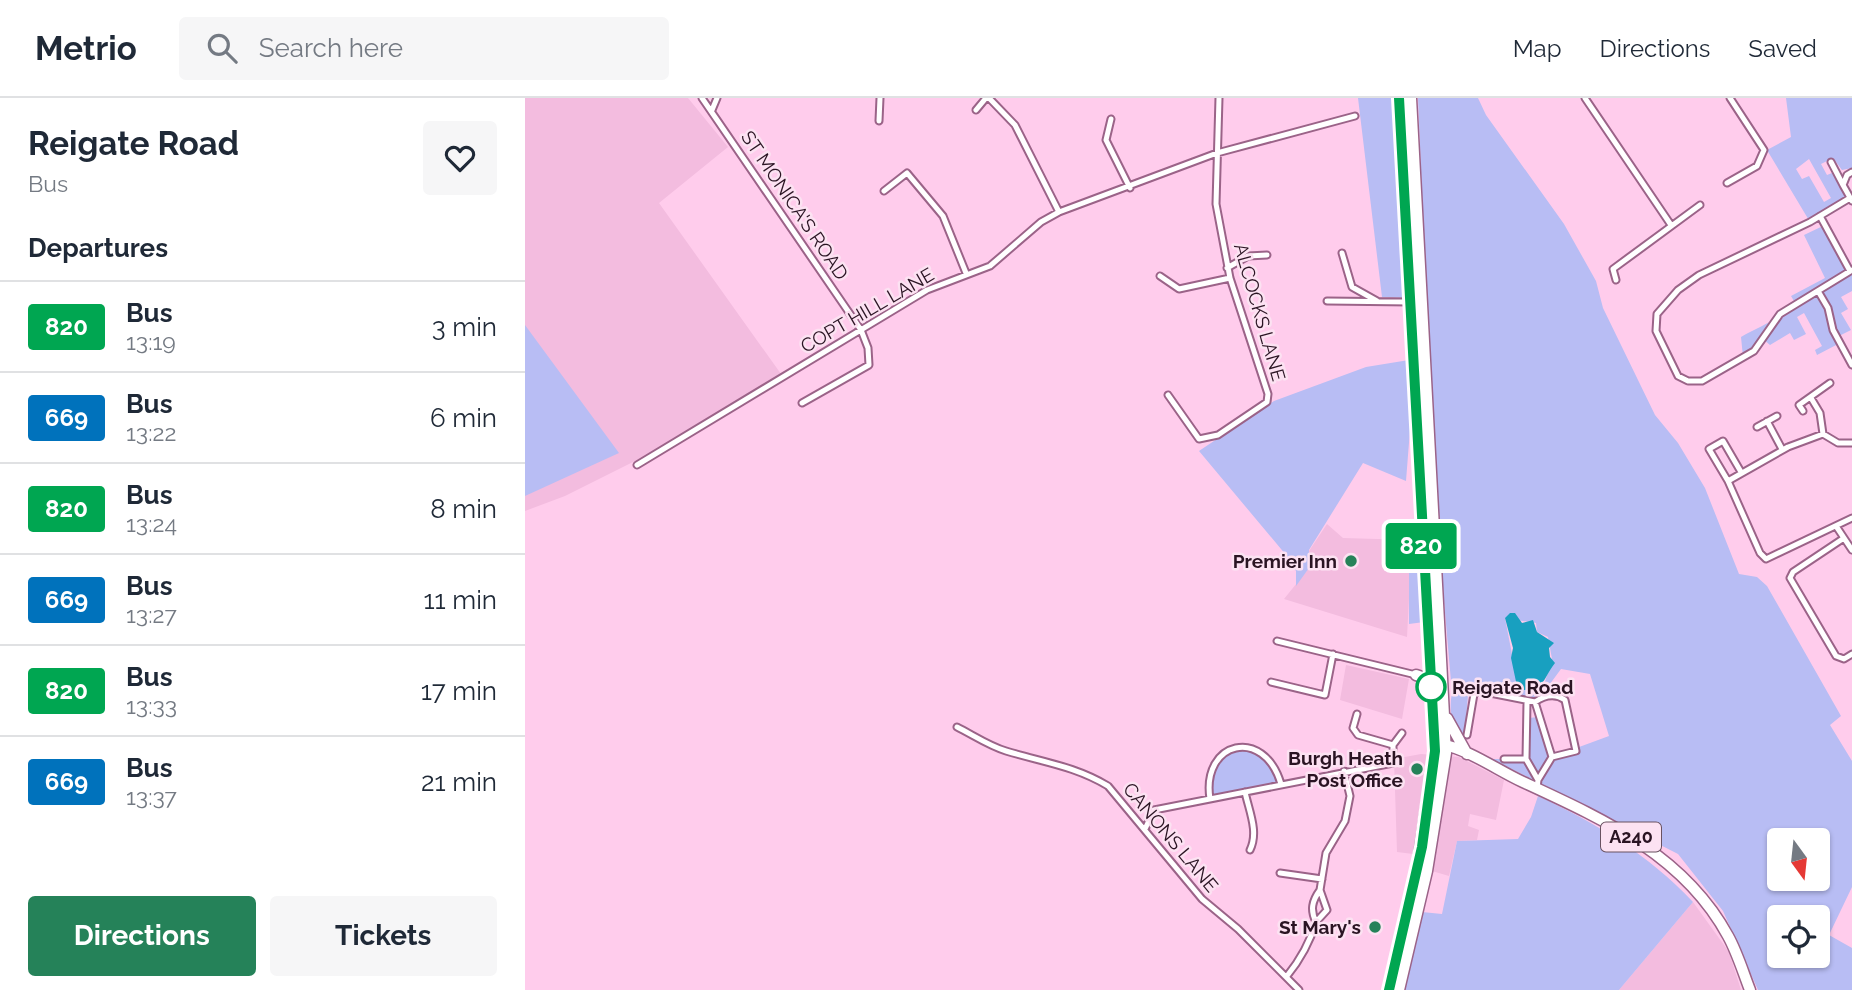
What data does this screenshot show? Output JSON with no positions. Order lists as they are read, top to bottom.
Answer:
{
  "streets": {
    "highway": ["A240"],
    "street": [
      "ST MONICA'S ROAD",
      "COPT HILL LANE",
      "ALCOCKS LANE",
      "CANONS LANE"
    ]
  },
  "crossings": [
    ["ST MONICA'S ROAD", "COPT HILL LANE"],
    ["COPT HILL LANE", "ALCOCKS LANE"]
  ],
  "places": [
    "Premier Inn",
    "Reigate Road",
    "Burgh Heath Post Office",
    "St Mary's"
  ],
  "lines": ["bus line 820"],
  "north": "bottom",
  "page": {
    "header": "Metrio",
    "search": "Search here",
    "nav": ["Map", "Directions", "Saved"],
    "heading": [
      ["Reigate Road", "Bus"],
      "Departures"
    ],
    "on_map": "820",
    "list": [
      {
        "mark": "820",
        "name": "Bus",
        "note": "13:19",
        "value": "3 min"
      },
      {
        "mark": "669",
        "name": "Bus",
        "note": "13:22",
        "value": "6 min"
      },
      {
        "mark": "820",
        "name": "Bus",
        "note": "13:24",
        "value": "8 min"
      },
      {
        "mark": "669",
        "name": "Bus",
        "note": "13:27",
        "value": "11 min"
      },
      {
        "mark": "820",
        "name": "Bus",
        "note": "13:33",
        "value": "17 min"
      },
      {
        "mark": "669",
        "name": "Bus",
        "note": "13:37",
        "value": "21 min"
      }
    ],
    "buttons": ["Directions", "Tickets"]
  }
}
